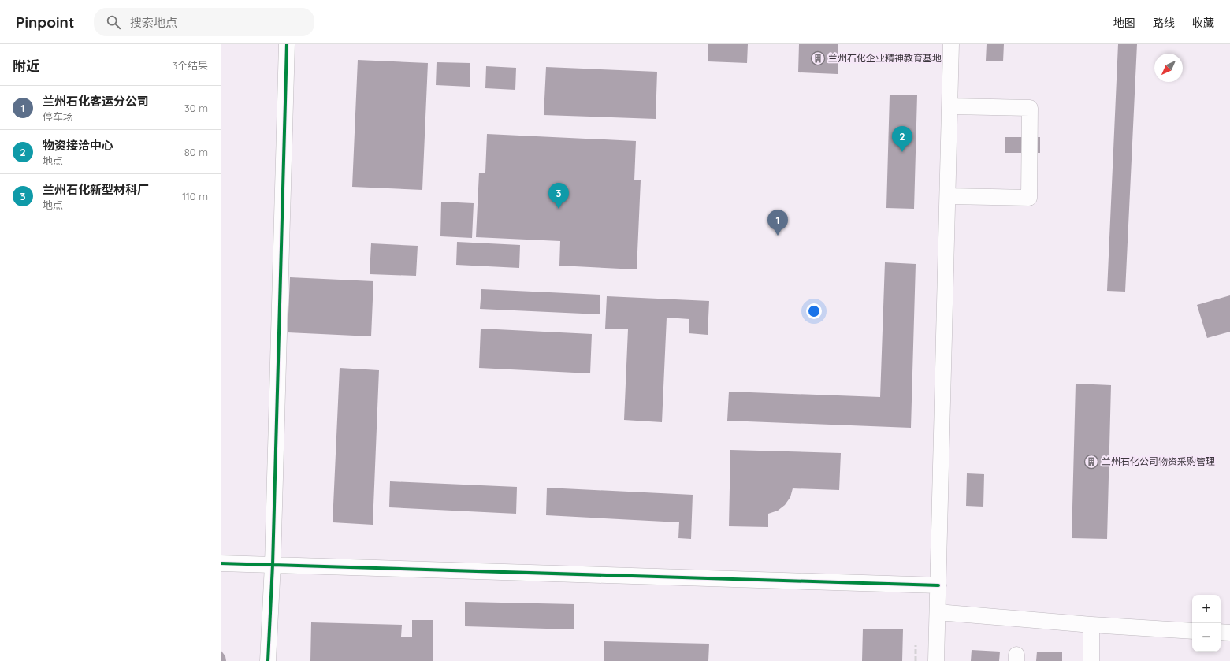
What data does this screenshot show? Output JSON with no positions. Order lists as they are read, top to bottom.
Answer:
{
  "places": {
    "building": ["兰州石化企业精神教育基地", "兰州石化公司物资采购管理"]
  },
  "north": "bottom left",
  "page": {
    "header": "Pinpoint",
    "search": "搜索地点",
    "nav": ["地图", "路线", "收藏"],
    "heading": ["附近", "3个结果"],
    "list": [
      {
        "mark": "1",
        "name": "兰州石化客运分公司",
        "note": "停车场",
        "value": "30 m"
      },
      {
        "mark": "2",
        "name": "物资接洽中心",
        "note": "地点",
        "value": "80 m"
      },
      {
        "mark": "3",
        "name": "兰州石化新型材科厂",
        "note": "地点",
        "value": "110 m"
      }
    ],
    "pins": ["2", "3", "1"],
    "map_buttons": ["+", "−"]
  }
}
